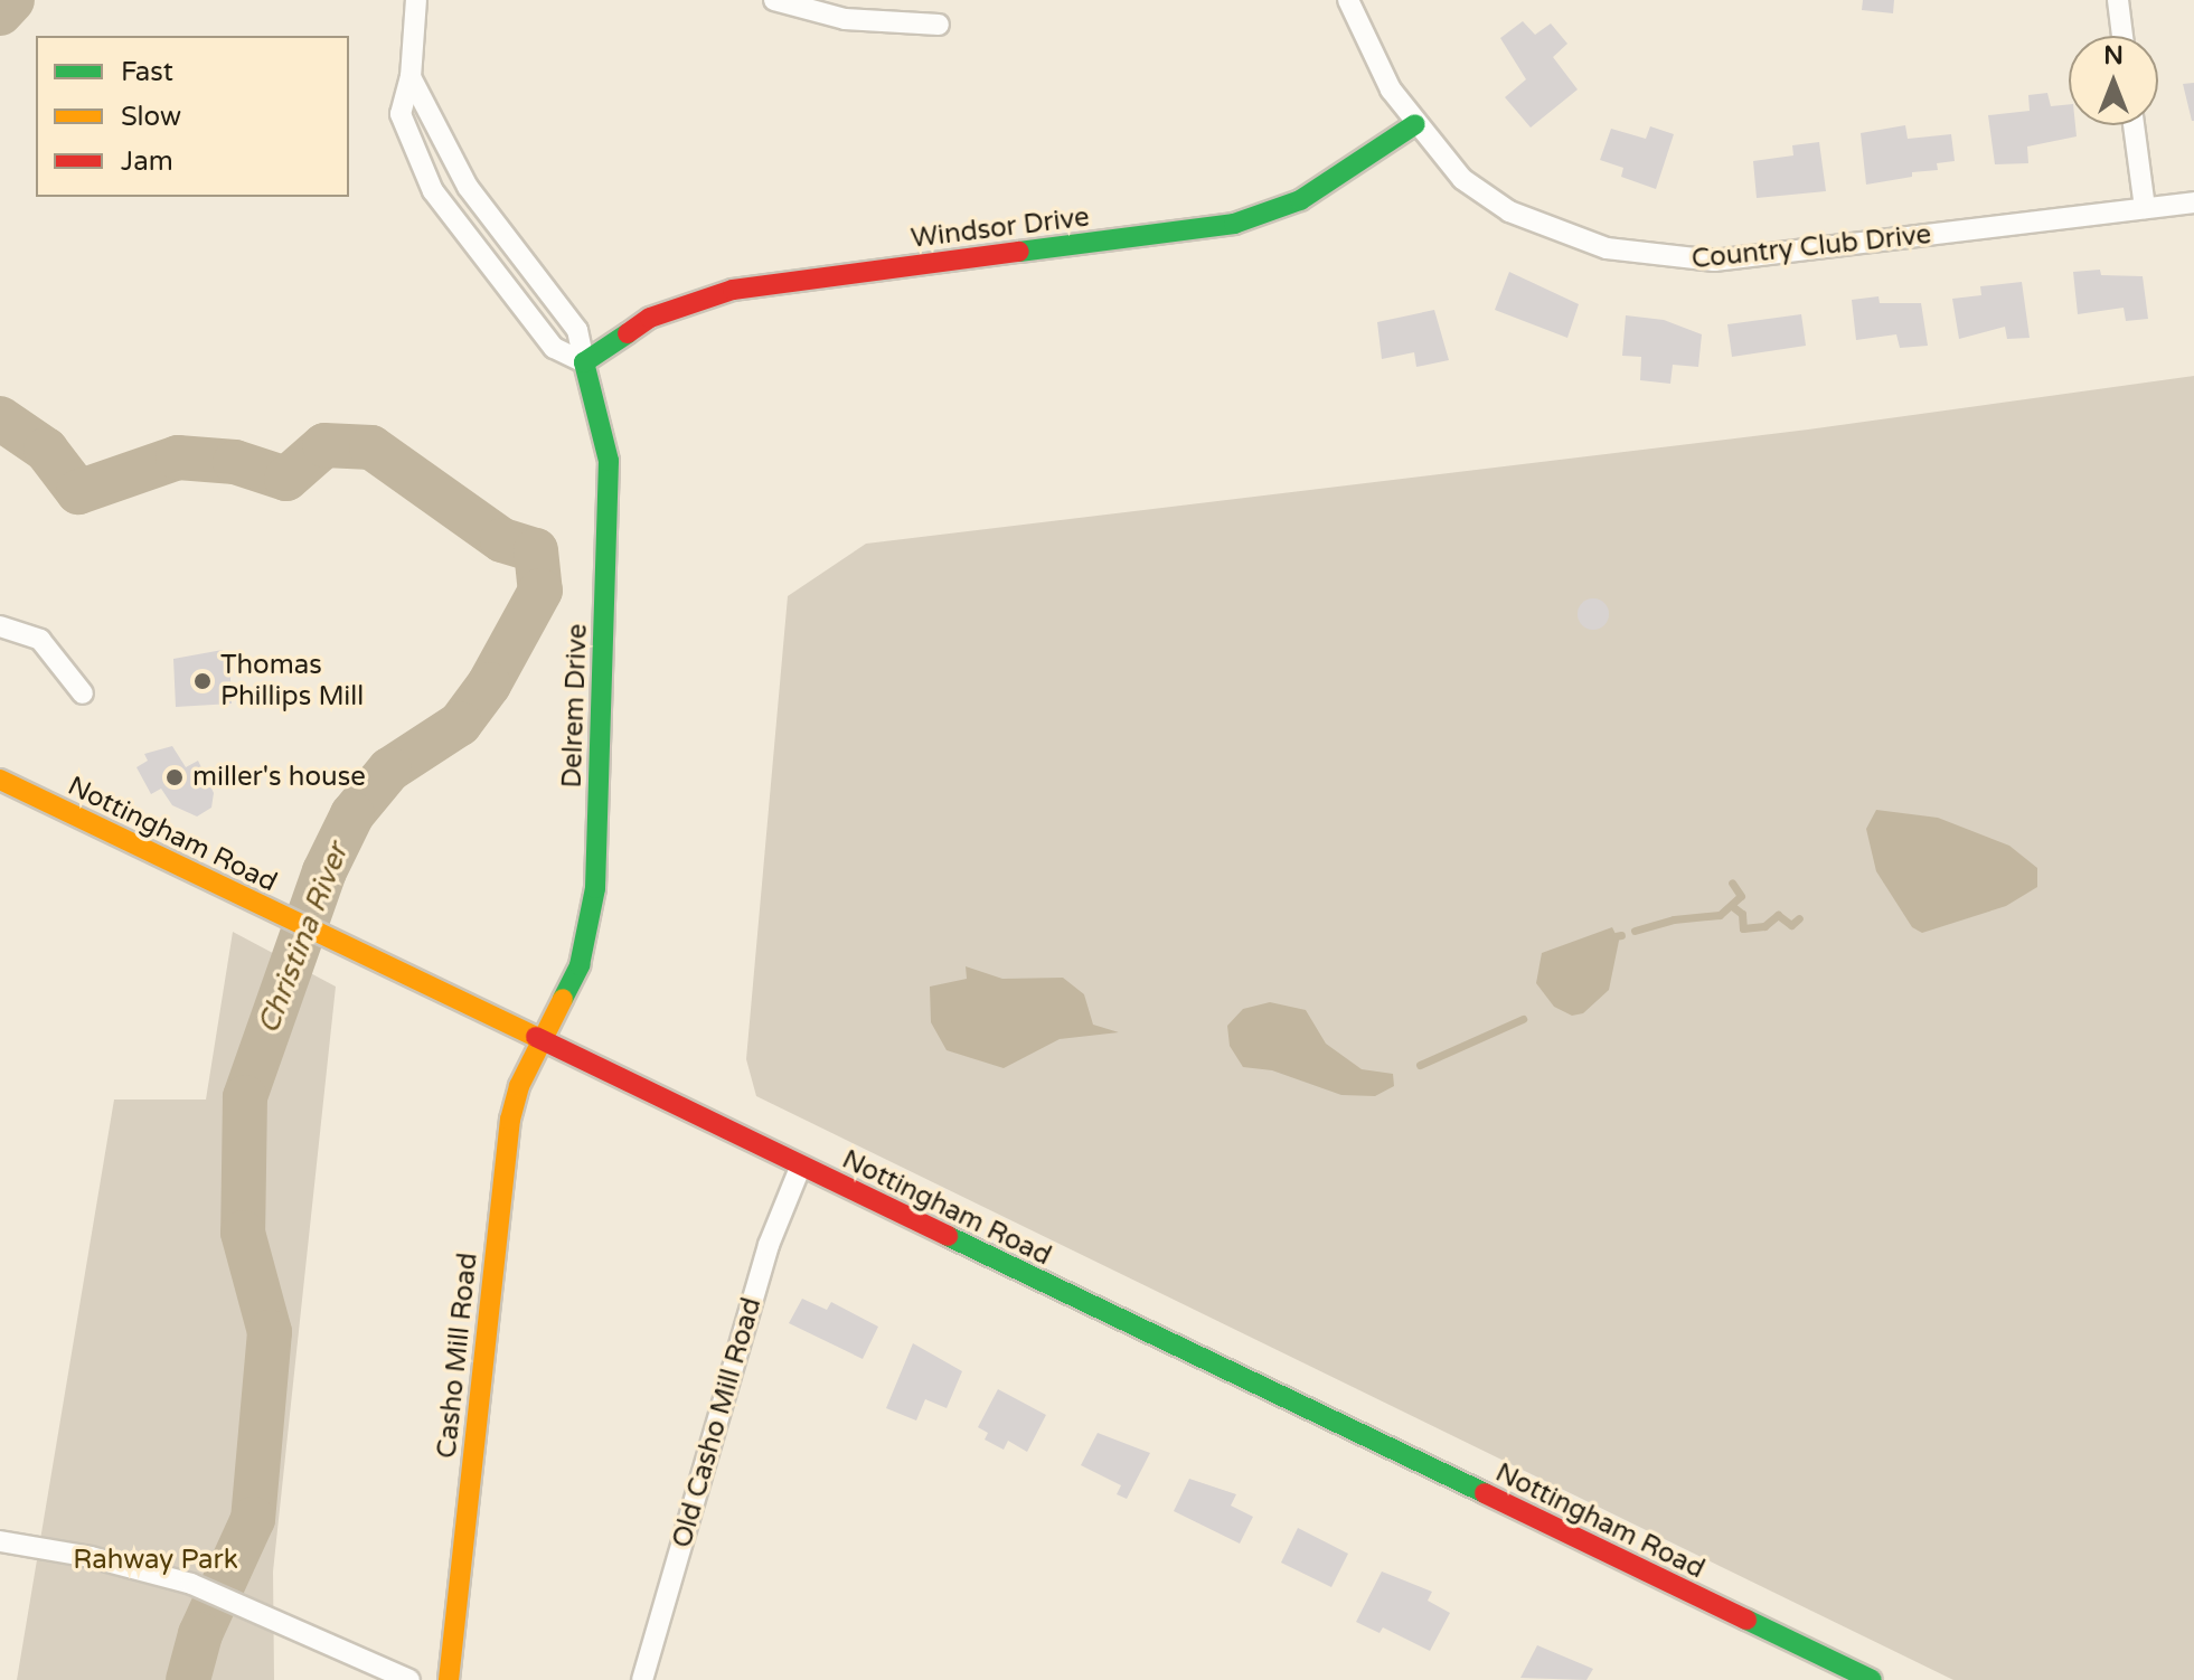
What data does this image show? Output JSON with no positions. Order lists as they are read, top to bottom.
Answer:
{
  "streets": {
    "street": [
      "Windsor Drive",
      "Country Club Drive",
      "Delrem Drive",
      "Nottingham Road",
      "Casho Mill Road",
      "Old Casho Mill Road"
    ]
  },
  "crossings": [
    ["Windsor Drive", "Country Club Drive"],
    ["Windsor Drive", "Delrem Drive"],
    ["Delrem Drive", "Nottingham Road"],
    ["Delrem Drive", "Casho Mill Road"],
    ["Nottingham Road", "Casho Mill Road"],
    ["Nottingham Road", "Old Casho Mill Road"]
  ],
  "water": ["Christina River"],
  "parks": ["Rahway Park"],
  "places": ["Thomas Phillips Mill", "miller's house"],
  "legend": ["Fast", "Slow", "Jam"],
  "north": "top"
}
